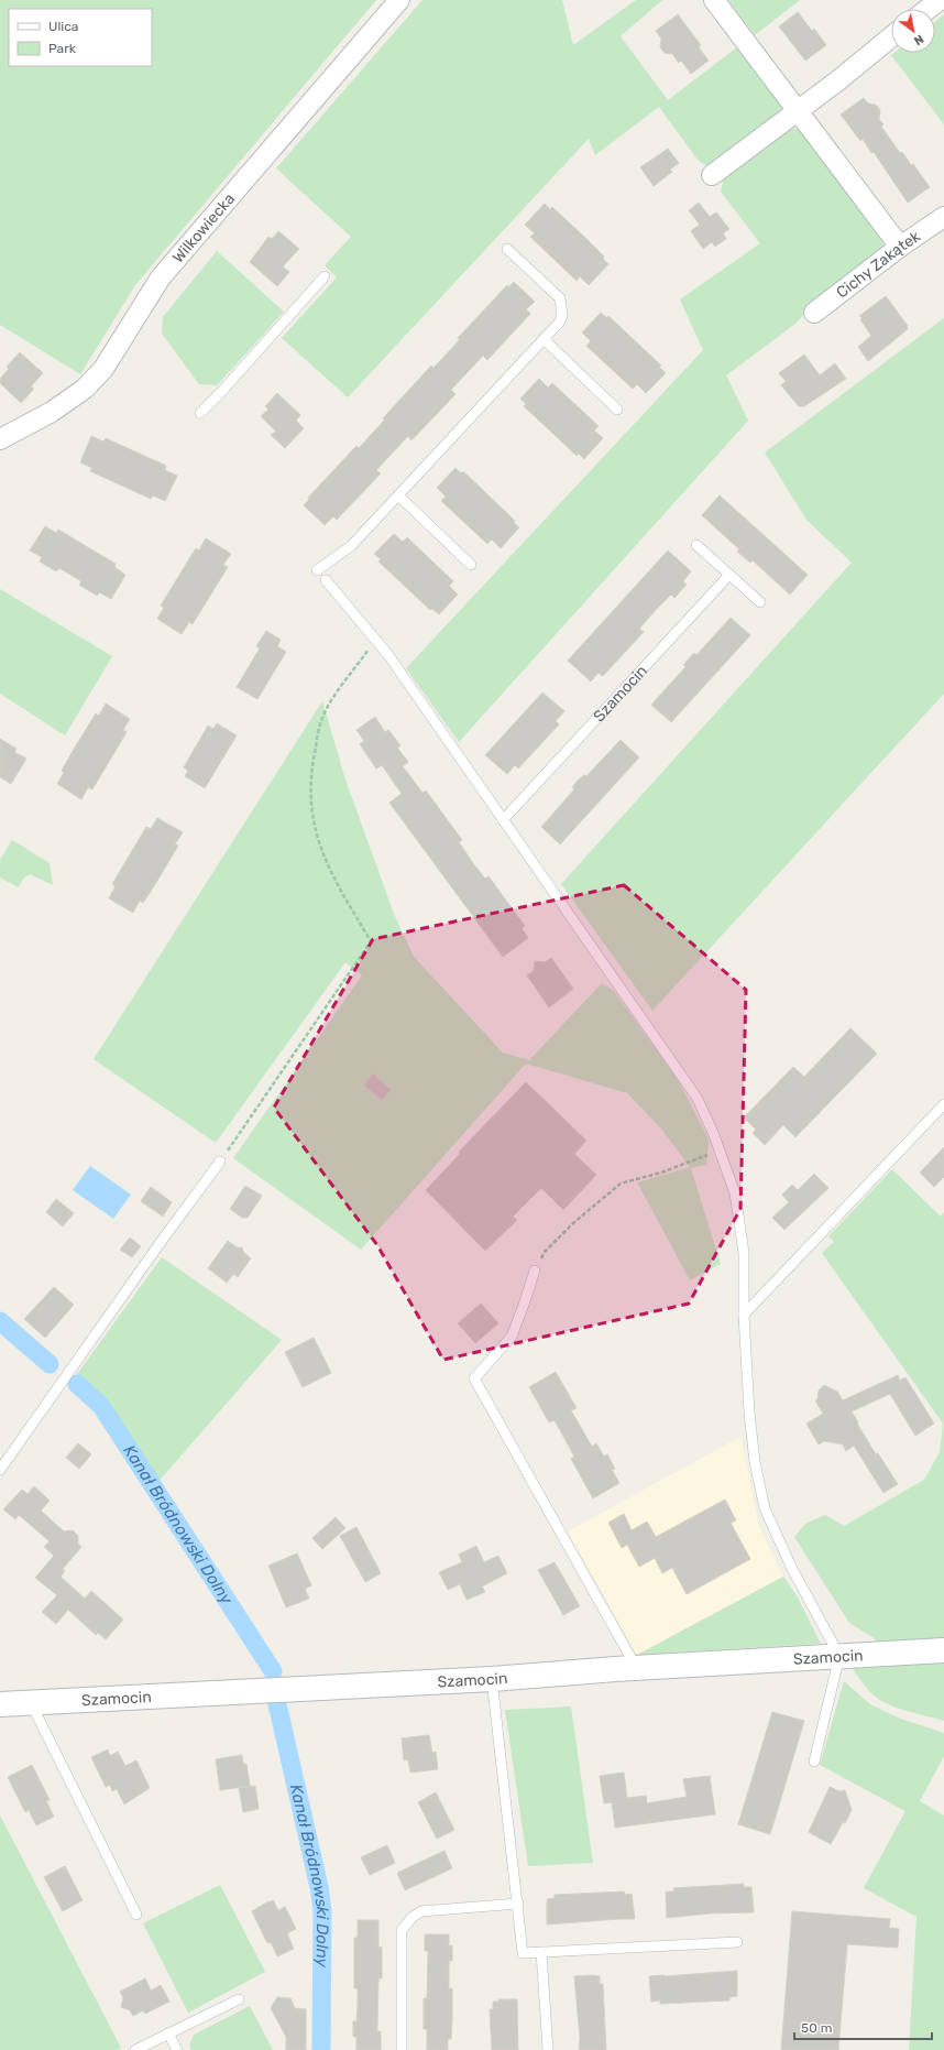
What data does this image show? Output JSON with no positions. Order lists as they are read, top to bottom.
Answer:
{
  "streets": {
    "street": ["Wilkowiecka", "Cichy Zakątek", "Szamocin"]
  },
  "water": ["Kanał Bródnowski Dolny"],
  "legend": ["Ulica", "Park"],
  "scale_bar": "50 m",
  "north": "bottom right"
}
